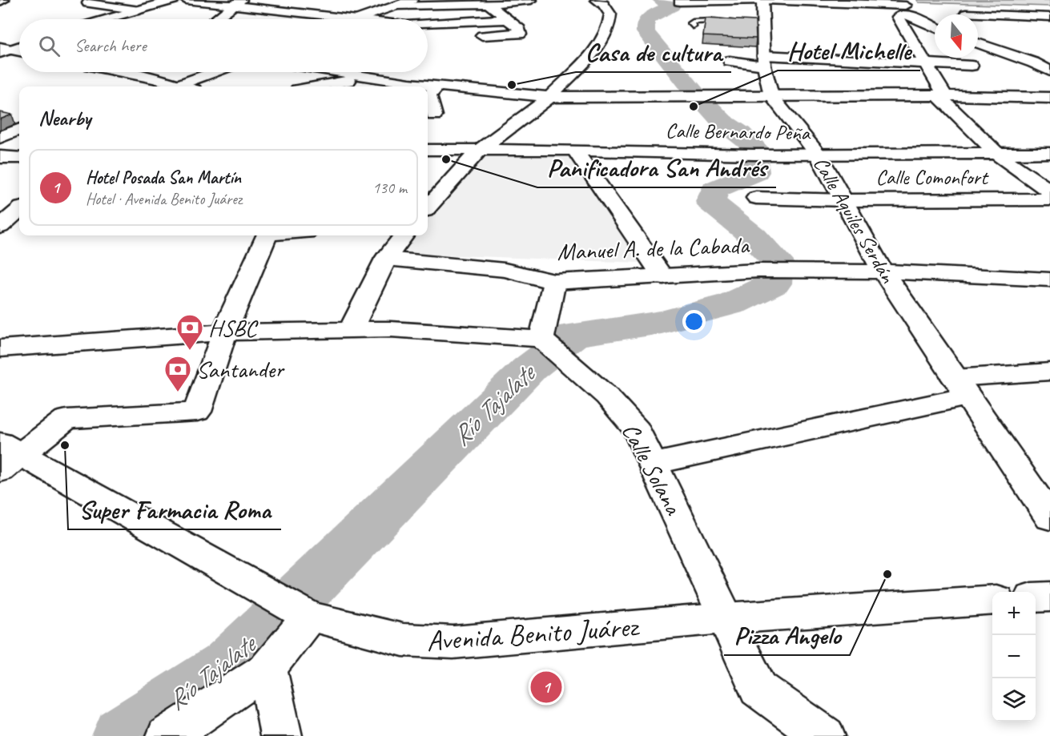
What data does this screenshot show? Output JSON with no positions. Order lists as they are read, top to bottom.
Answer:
{
  "streets": {
    "street": [
      "Calle Bernardo Peña",
      "Calle Comonfort",
      "Calle Aquiles Serdán",
      "Manuel A. de la Cabada",
      "Calle Solana",
      "Avenida Benito Juárez"
    ]
  },
  "crossings": [
    ["Calle Bernardo Peña", "Calle Aquiles Serdán"],
    ["Calle Comonfort", "Calle Aquiles Serdán"],
    ["Calle Aquiles Serdán", "Manuel A. de la Cabada"],
    ["Calle Solana", "Avenida Benito Juárez"]
  ],
  "water": ["Río Tajalate"],
  "places": {
    "other": [
      "Casa de cultura",
      "Hotel Michelle",
      "Panificadora San Andrés",
      "Super Farmacia Roma",
      "Pizza Angelo"
    ],
    "bank": ["HSBC", "Santander"]
  },
  "north": "bottom",
  "page": {
    "search": "Search here",
    "heading": "Nearby",
    "list": [
      {
        "mark": "1",
        "name": "Hotel Posada San Martín",
        "note": "Hotel · Avenida Benito Juárez",
        "value": "130 m"
      }
    ],
    "map_buttons": ["+", "−"],
    "pins": "1"
  }
}
